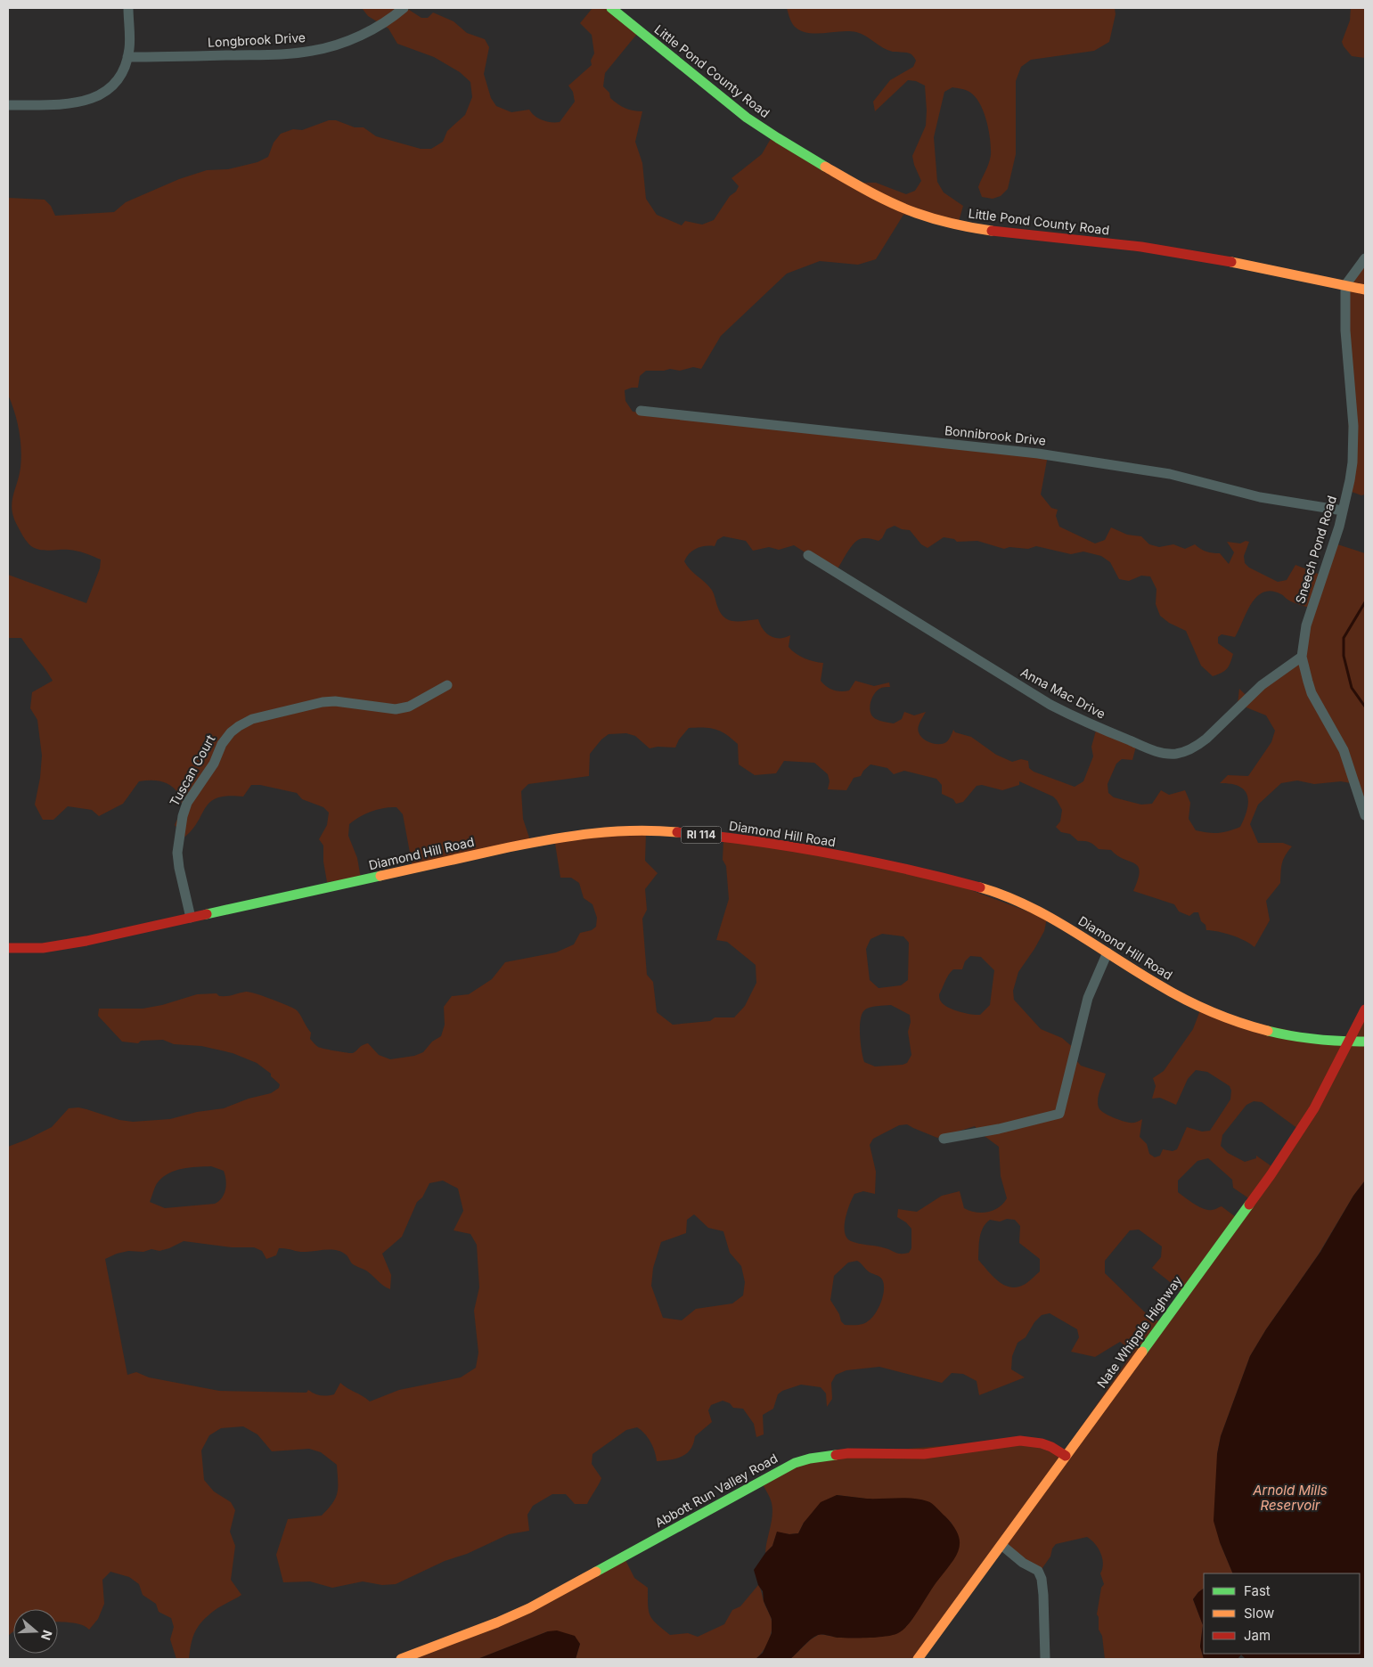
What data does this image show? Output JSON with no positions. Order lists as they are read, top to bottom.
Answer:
{
  "streets": {
    "main road": [
      "Little Pond County Road",
      "Diamond Hill Road",
      "RI 114",
      "Nate Whipple Highway",
      "Abbott Run Valley Road"
    ],
    "street": [
      "Longbrook Drive",
      "Bonnibrook Drive",
      "Sneech Pond Road",
      "Anna Mac Drive",
      "Tuscan Court"
    ]
  },
  "crossings": [
    ["Little Pond County Road", "Sneech Pond Road"],
    ["Bonnibrook Drive", "Sneech Pond Road"],
    ["Sneech Pond Road", "Anna Mac Drive"],
    ["Tuscan Court", "Diamond Hill Road"],
    ["Diamond Hill Road", "Nate Whipple Highway"],
    ["Nate Whipple Highway", "Abbott Run Valley Road"]
  ],
  "water": ["Arnold Mills Reservoir"],
  "legend": ["Fast", "Slow", "Jam"],
  "north": "right"
}
